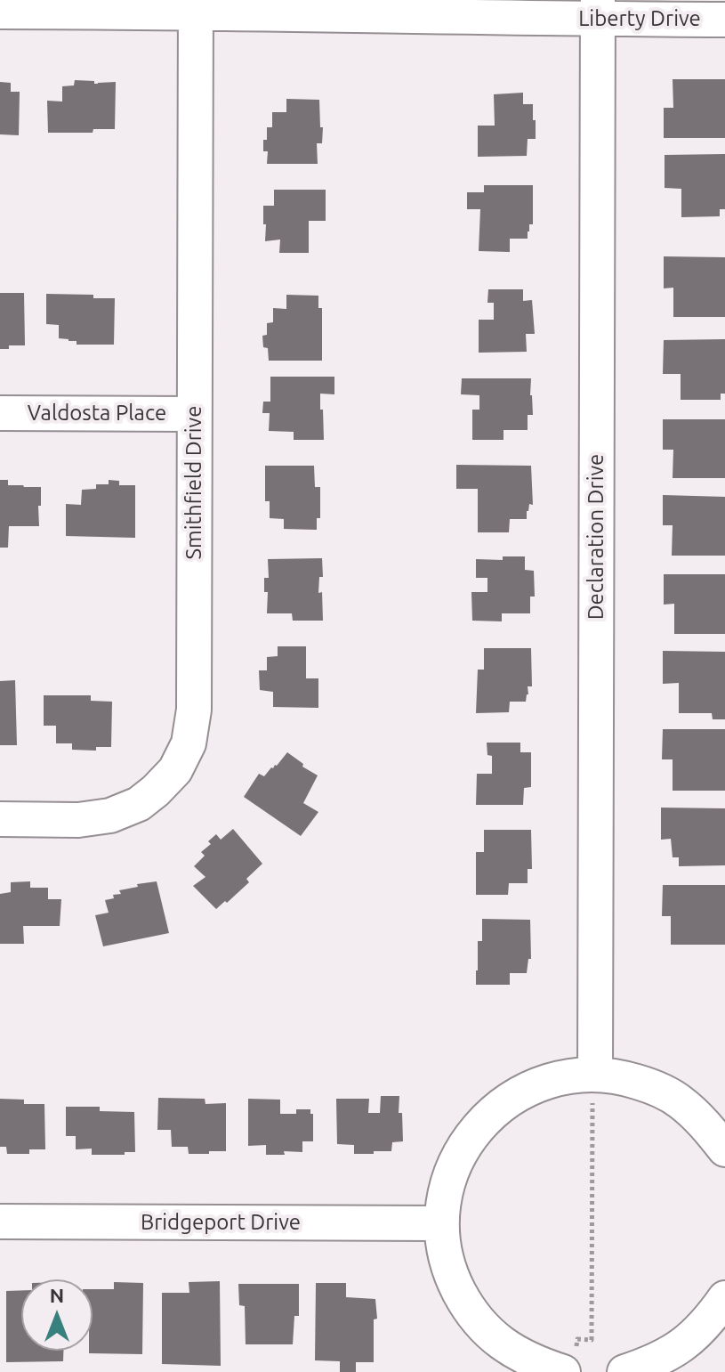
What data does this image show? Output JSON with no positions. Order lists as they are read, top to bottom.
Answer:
{
  "streets": {
    "street": [
      "Liberty Drive",
      "Valdosta Place",
      "Smithfield Drive",
      "Declaration Drive",
      "Bridgeport Drive"
    ]
  },
  "crossings": [
    ["Liberty Drive", "Smithfield Drive"],
    ["Liberty Drive", "Declaration Drive"],
    ["Valdosta Place", "Smithfield Drive"]
  ],
  "north": "top"
}
